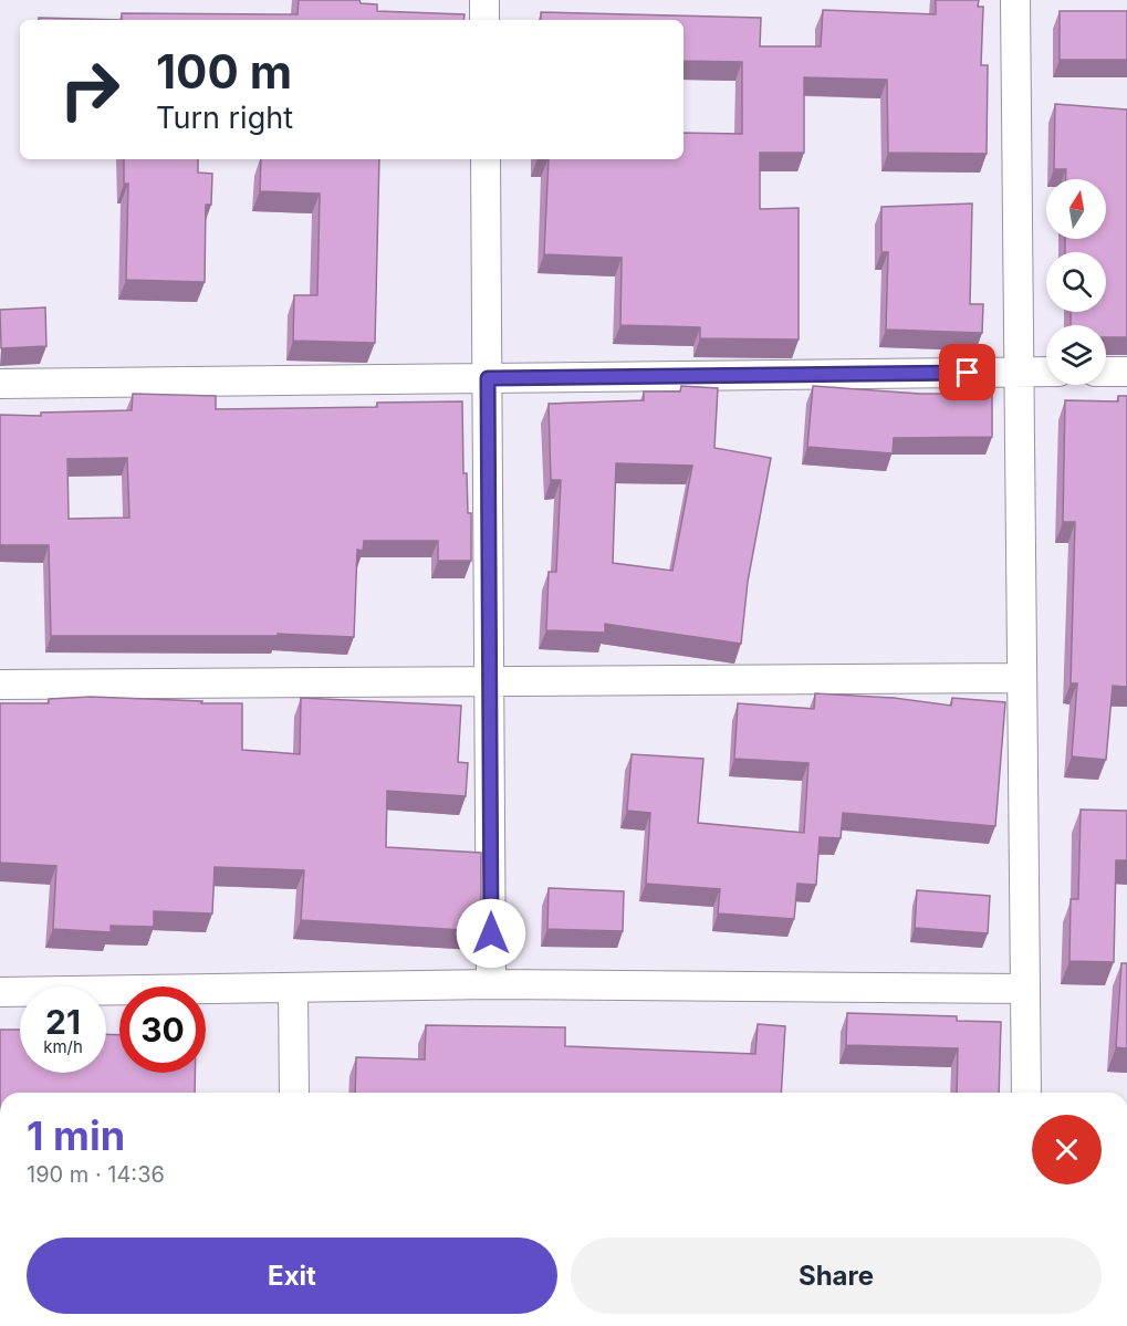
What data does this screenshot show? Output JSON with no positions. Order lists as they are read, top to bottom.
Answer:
{
  "north": "top",
  "page": {
    "turn": ["100 m", "Turn right"],
    "speed": "21 km/h",
    "limit": "30",
    "heading": ["1 min", "190 m · 14:36"],
    "buttons": ["Exit", "Share"]
  }
}
